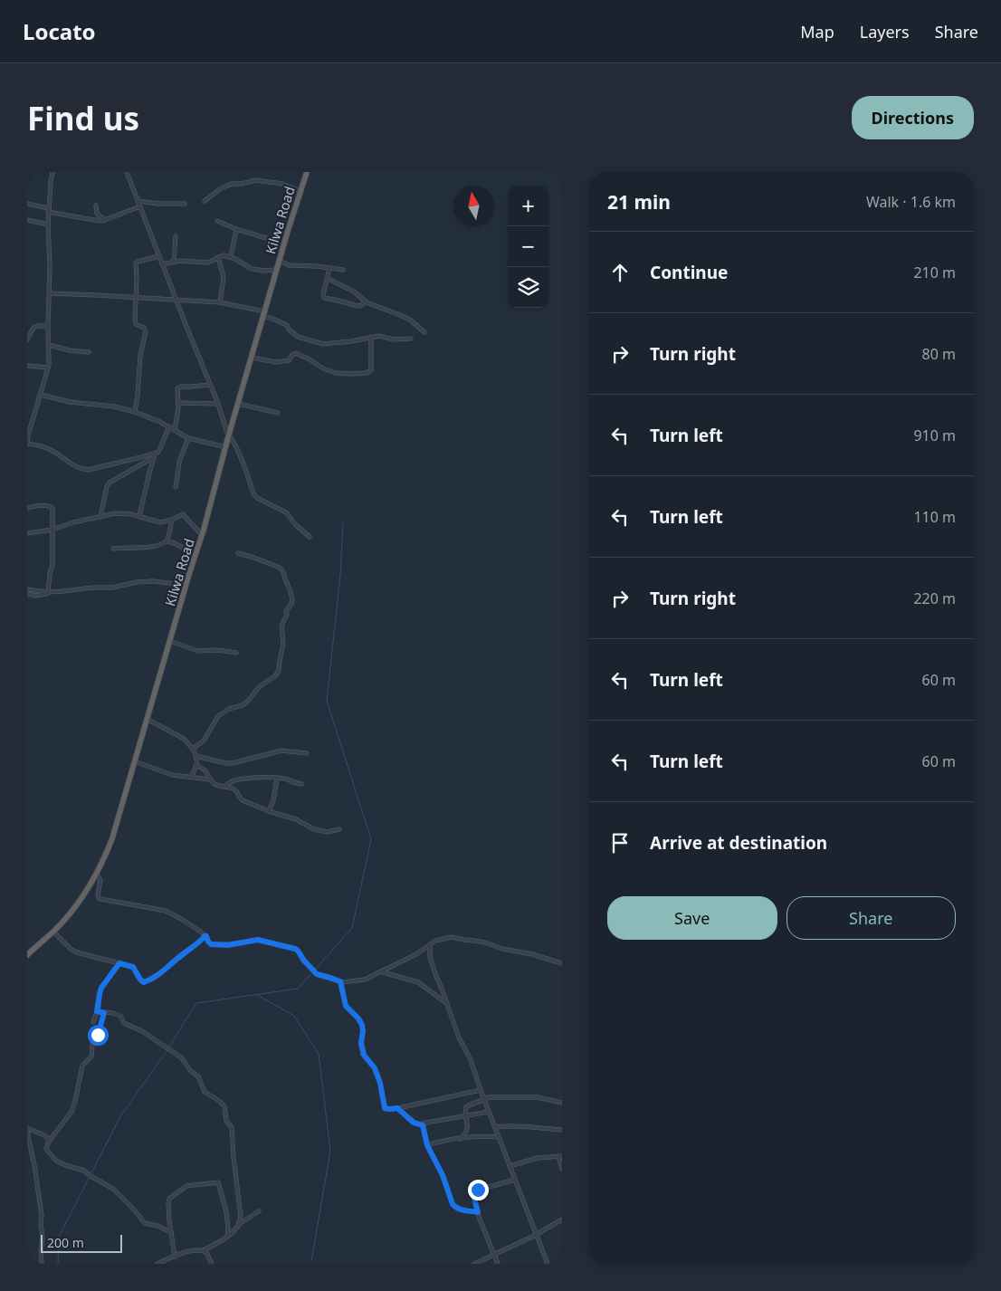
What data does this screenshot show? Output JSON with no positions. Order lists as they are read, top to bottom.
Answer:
{
  "streets": {
    "highway": ["Kilwa Road"]
  },
  "scale_bar": "200 m",
  "north": "top",
  "page": {
    "header": "Locato",
    "nav": ["Map", "Layers", "Share"],
    "buttons": [
      "Directions",
      ["Save", "Share"]
    ],
    "title": "Find us",
    "heading": ["21 min", "Walk · 1.6 km"],
    "map_buttons": ["+", "−"],
    "list": [
      ["Continue", "210 m"],
      ["Turn right", "80 m"],
      ["Turn left", "910 m"],
      ["Turn left", "110 m"],
      ["Turn right", "220 m"],
      ["Turn left", "60 m"],
      ["Turn left", "60 m"],
      "Arrive at destination"
    ],
    "scale": "200 m"
  }
}
